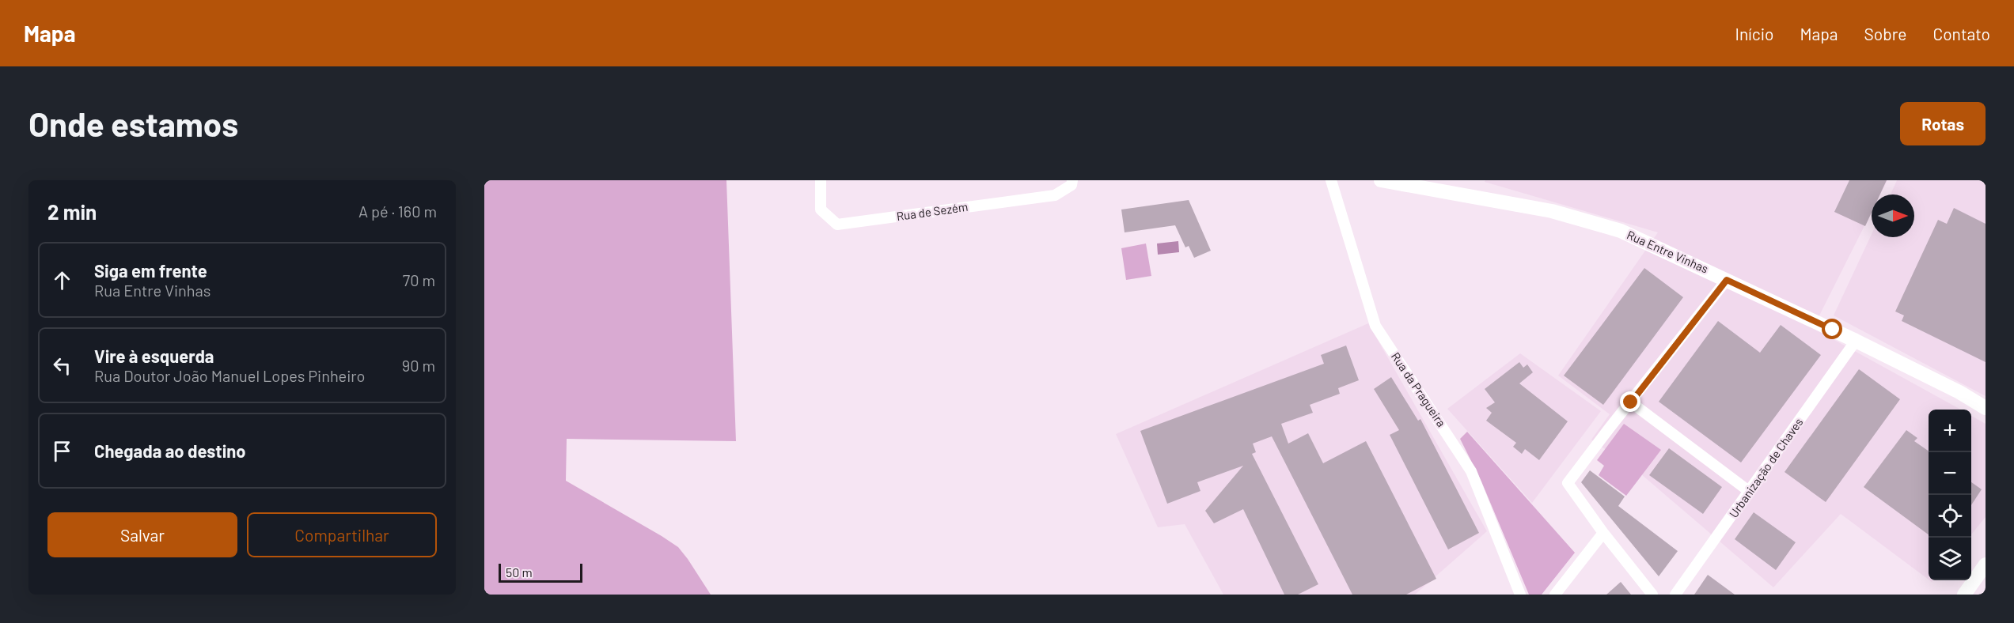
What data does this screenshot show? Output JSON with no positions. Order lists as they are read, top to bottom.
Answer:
{
  "streets": {
    "street": [
      "Rua de Sezém",
      "Rua Entre Vinhas",
      "Rua da Pragueira",
      "Urbanização de Chaves"
    ]
  },
  "crossings": [
    ["Rua Entre Vinhas", "Urbanização de Chaves"]
  ],
  "scale_bar": "50 m",
  "north": "right",
  "page": {
    "header": "Mapa",
    "nav": [
      "Início",
      "Mapa",
      "Sobre",
      "Contato"
    ],
    "buttons": [
      "Rotas",
      ["Salvar", "Compartilhar"]
    ],
    "title": "Onde estamos",
    "heading": ["2 min", "A pé · 160 m"],
    "list": [
      ["Siga em frente", "Rua Entre Vinhas", "70 m"],
      ["Vire à esquerda", "Rua Doutor João Manuel Lopes Pinheiro", "90 m"],
      "Chegada ao destino"
    ],
    "map_buttons": ["+", "−"],
    "scale": "50 m"
  }
}
